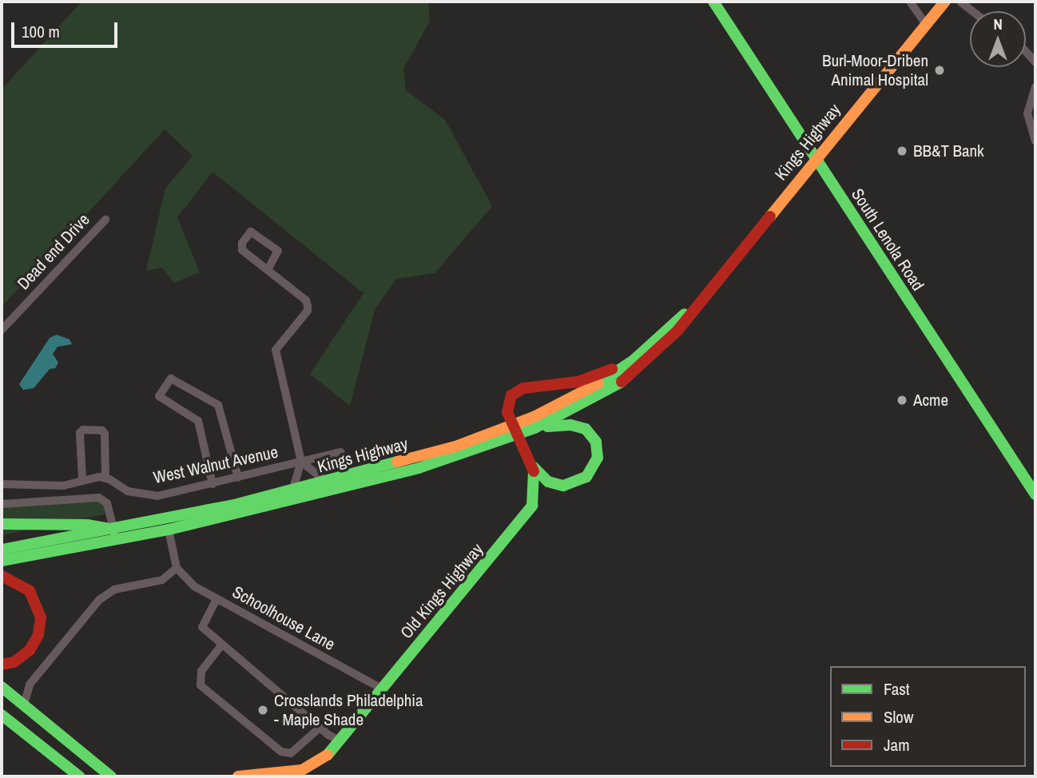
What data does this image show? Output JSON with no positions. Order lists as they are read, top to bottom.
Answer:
{
  "streets": {
    "main road": ["Kings Highway", "South Lenola Road", "Old Kings Highway"],
    "street": ["Dead end Drive", "West Walnut Avenue", "Schoolhouse Lane"]
  },
  "crossings": [
    ["Kings Highway", "South Lenola Road"],
    ["Kings Highway", "Old Kings Highway"],
    ["Old Kings Highway", "Schoolhouse Lane"]
  ],
  "places": [
    "Burl-Moor-Driben Animal Hospital",
    "BB&T Bank",
    "Acme",
    "Crosslands Philadelphia - Maple Shade"
  ],
  "legend": ["Fast", "Slow", "Jam"],
  "scale_bar": "100 m",
  "north": "top"
}
